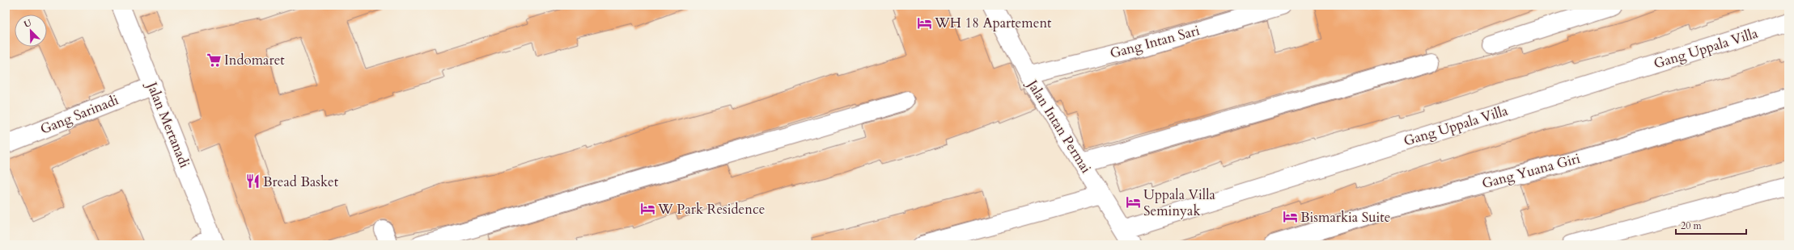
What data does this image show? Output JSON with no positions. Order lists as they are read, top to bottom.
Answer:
{
  "streets": {
    "street": [
      "Gang Intan Sari",
      "Gang Uppala Villa",
      "Gang Sarinadi",
      "Jalan Mertanadi",
      "Jalan Intan Permai",
      "Gang Yuana Giri"
    ]
  },
  "crossings": [
    ["Gang Intan Sari", "Jalan Intan Permai"],
    ["Gang Uppala Villa", "Jalan Intan Permai"],
    ["Gang Sarinadi", "Jalan Mertanadi"]
  ],
  "places": {
    "hotel": [
      "WH 18 Apartement",
      "Uppala Villa Seminyak",
      "W Park Residence",
      "Bismarkia Suite"
    ],
    "supermarket": ["Indomaret"],
    "restaurant": ["Bread Basket"]
  },
  "scale_bar": "20 m",
  "north": "top left"
}
